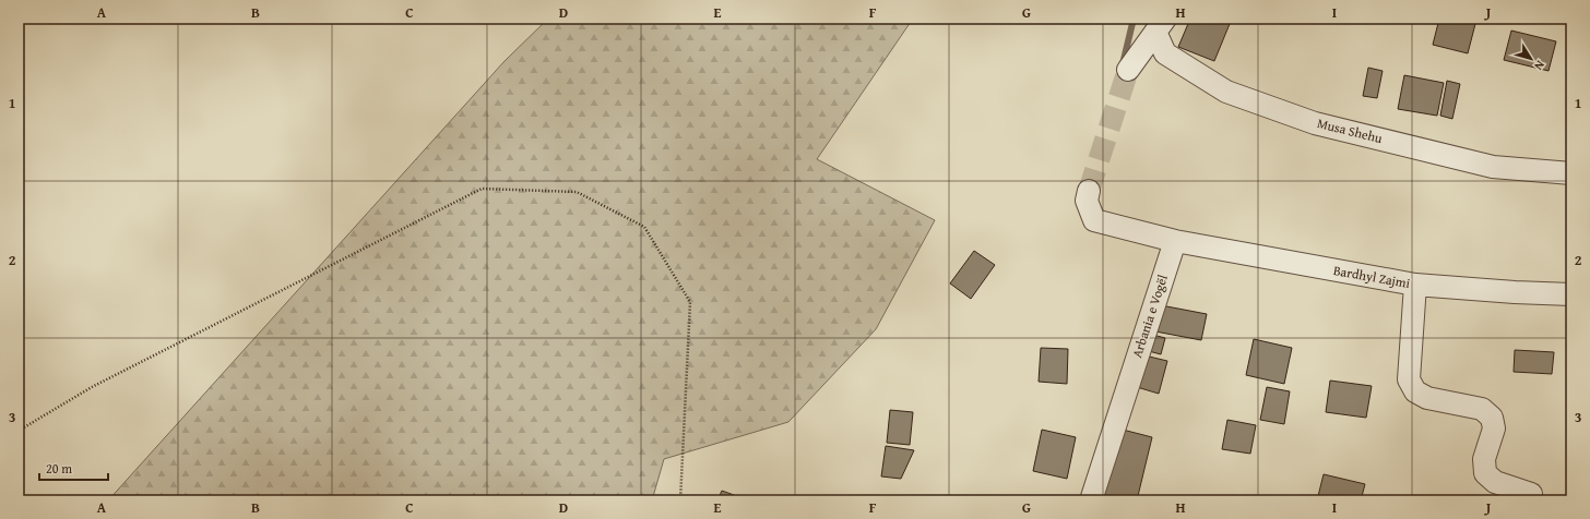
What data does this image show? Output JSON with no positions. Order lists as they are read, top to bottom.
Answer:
{
  "streets": {
    "street": ["Musa Shehu", "Bardhyl Zajmi", "Arbania e Vogël"]
  },
  "crossings": [
    ["Bardhyl Zajmi", "Arbania e Vogël"]
  ],
  "scale_bar": "20 m",
  "north": "bottom right",
  "grid": {
    "columns": [
      "A",
      "B",
      "C",
      "D",
      "E",
      "F",
      "G",
      "H",
      "I",
      "J"
    ],
    "rows": ["1", "2", "3"]
  }
}
